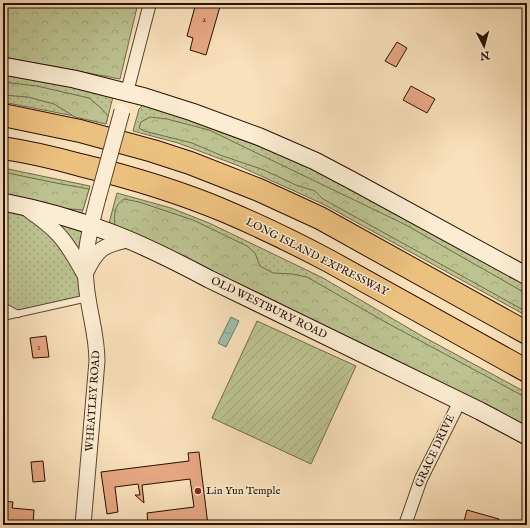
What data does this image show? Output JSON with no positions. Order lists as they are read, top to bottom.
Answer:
{
  "streets": {
    "highway": ["LONG ISLAND EXPRESSWAY"],
    "main road": ["OLD WESTBURY ROAD"],
    "street": ["WHEATLEY ROAD", "GRACE DRIVE"]
  },
  "crossings": [
    ["OLD WESTBURY ROAD", "WHEATLEY ROAD"],
    ["OLD WESTBURY ROAD", "GRACE DRIVE"]
  ],
  "places": ["Lin Yun Temple"],
  "house_numbers": ["2", "1"],
  "north": "bottom"
}
